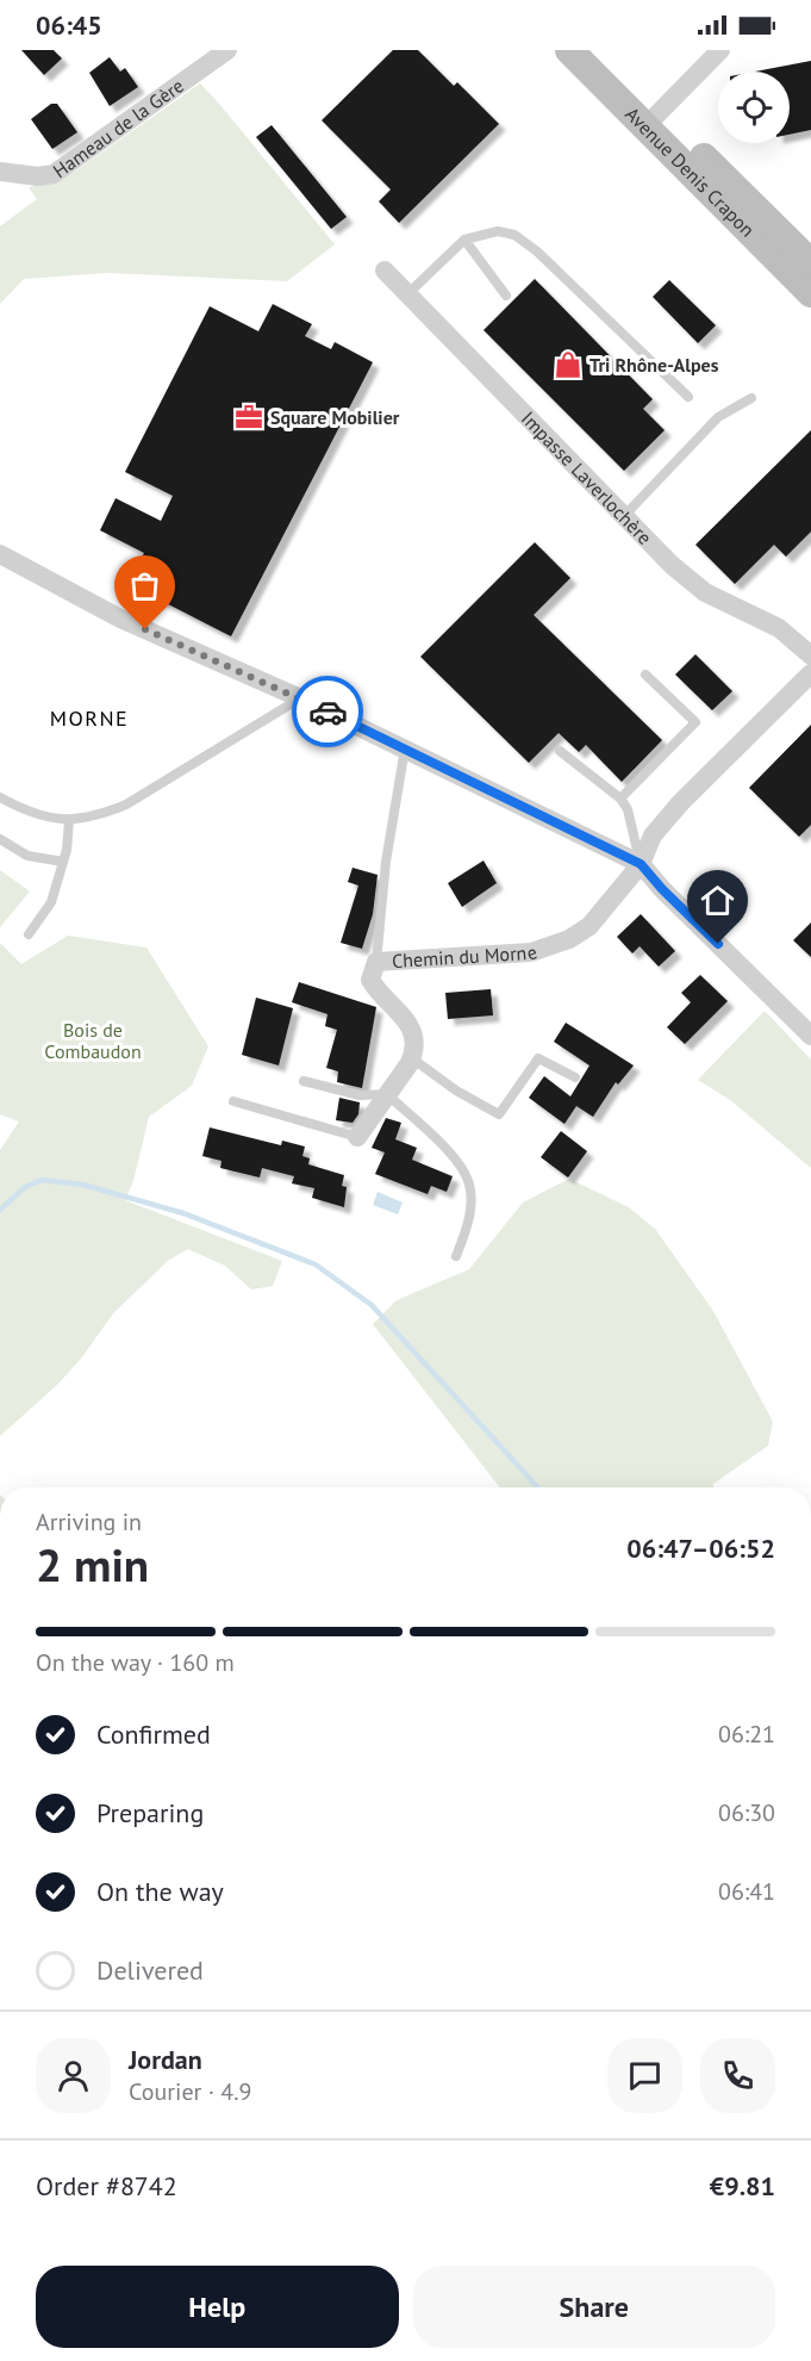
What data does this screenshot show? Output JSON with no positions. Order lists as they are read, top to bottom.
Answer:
{
  "streets": {
    "main road": ["Avenue Denis Crapon"],
    "street": ["Hameau de la Gère", "Impasse Laverlochère", "Chemin du Morne"]
  },
  "districts": ["MORNE"],
  "parks": ["Bois de Combaudon"],
  "places": {
    "shop": ["Tri Rhône-Alpes"],
    "office": ["Square Mobilier"]
  },
  "page": {
    "status": "06:45",
    "heading": ["2 min", "Arriving in", "06:47–06:52"],
    "panel": [
      "Jordan",
      "Courier · 4.9",
      "Order #8742",
      "€9.81"
    ],
    "bar": "On the way · 160 m",
    "list": [
      ["Confirmed", "06:21"],
      ["Preparing", "06:30"],
      ["On the way", "06:41"],
      "Delivered"
    ],
    "buttons": ["Help", "Share"]
  }
}
